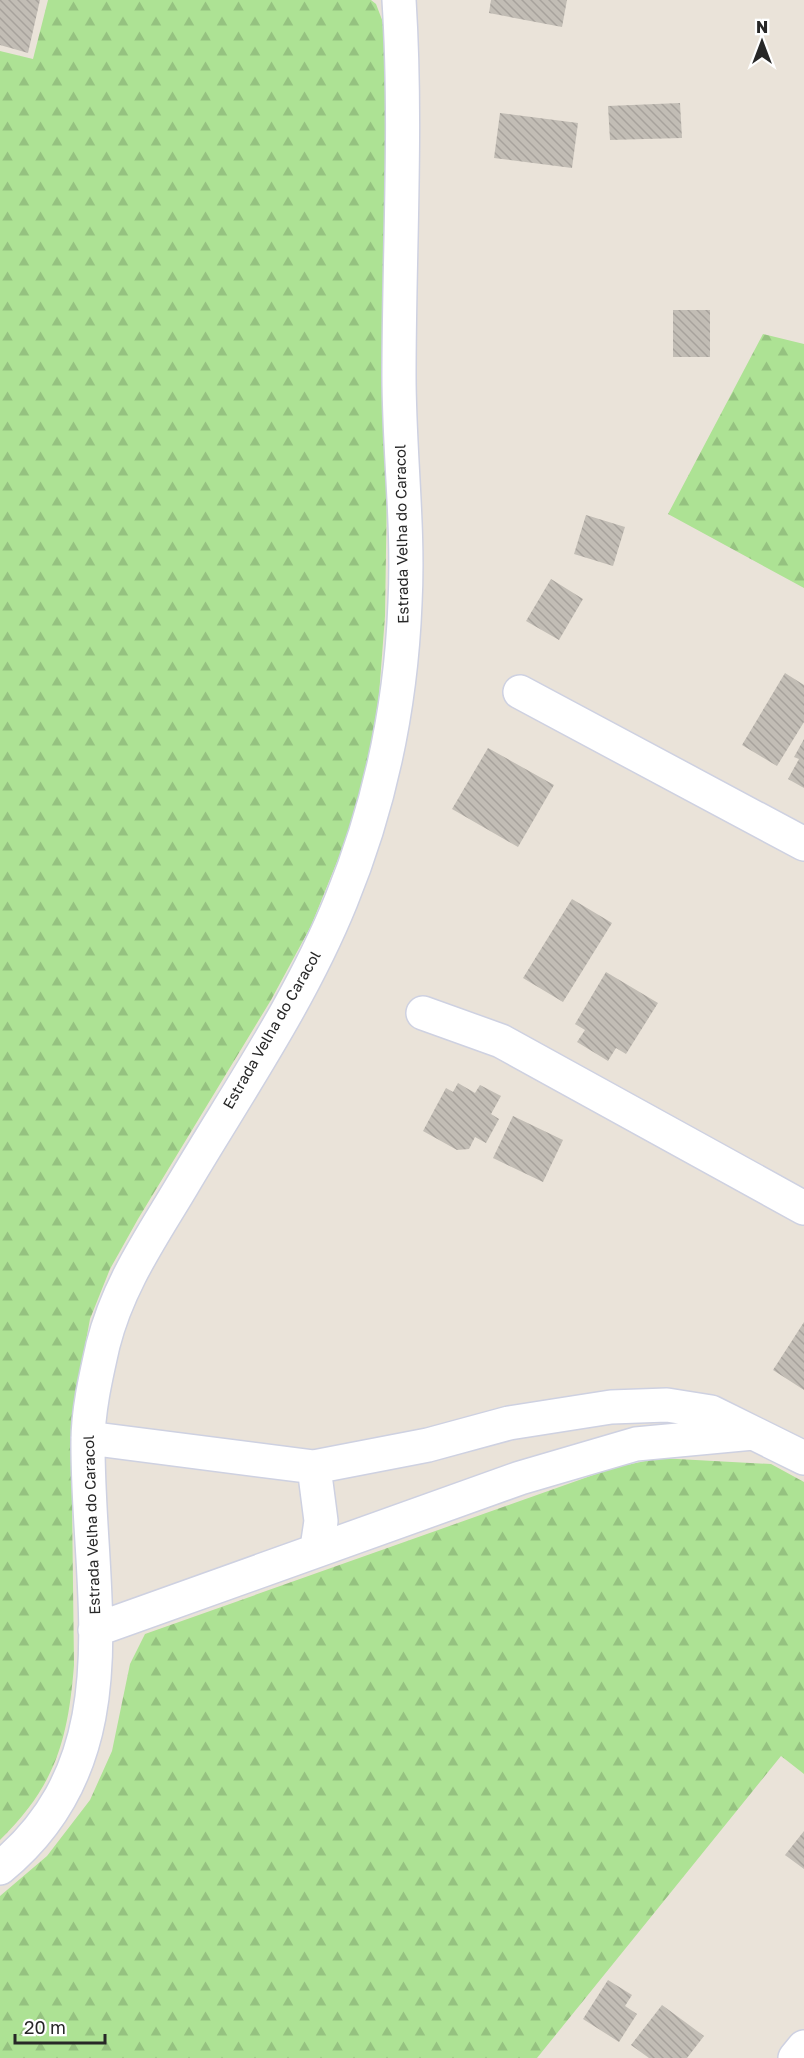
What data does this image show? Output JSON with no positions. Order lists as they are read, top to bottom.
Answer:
{
  "streets": {
    "street": ["Estrada Velha do Caracol"]
  },
  "scale_bar": "20 m",
  "north": "top"
}
